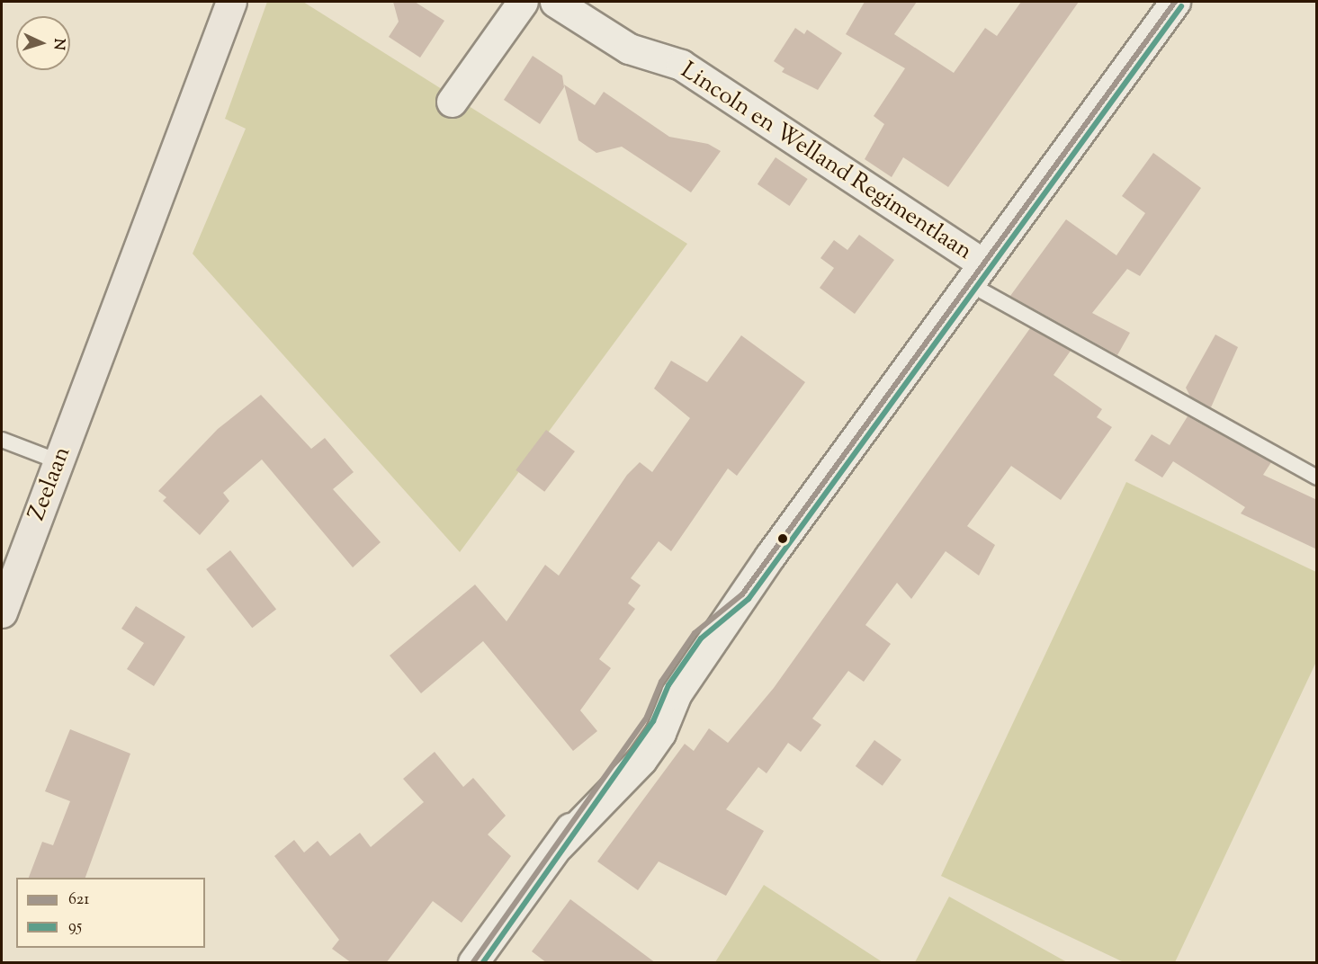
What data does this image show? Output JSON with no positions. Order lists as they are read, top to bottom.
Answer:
{
  "streets": {
    "main road": ["Lincoln en Welland Regimentlaan", "Zeelaan"]
  },
  "lines": ["transit line 621", "transit line 95"],
  "legend": ["621", "95"],
  "north": "right"
}
